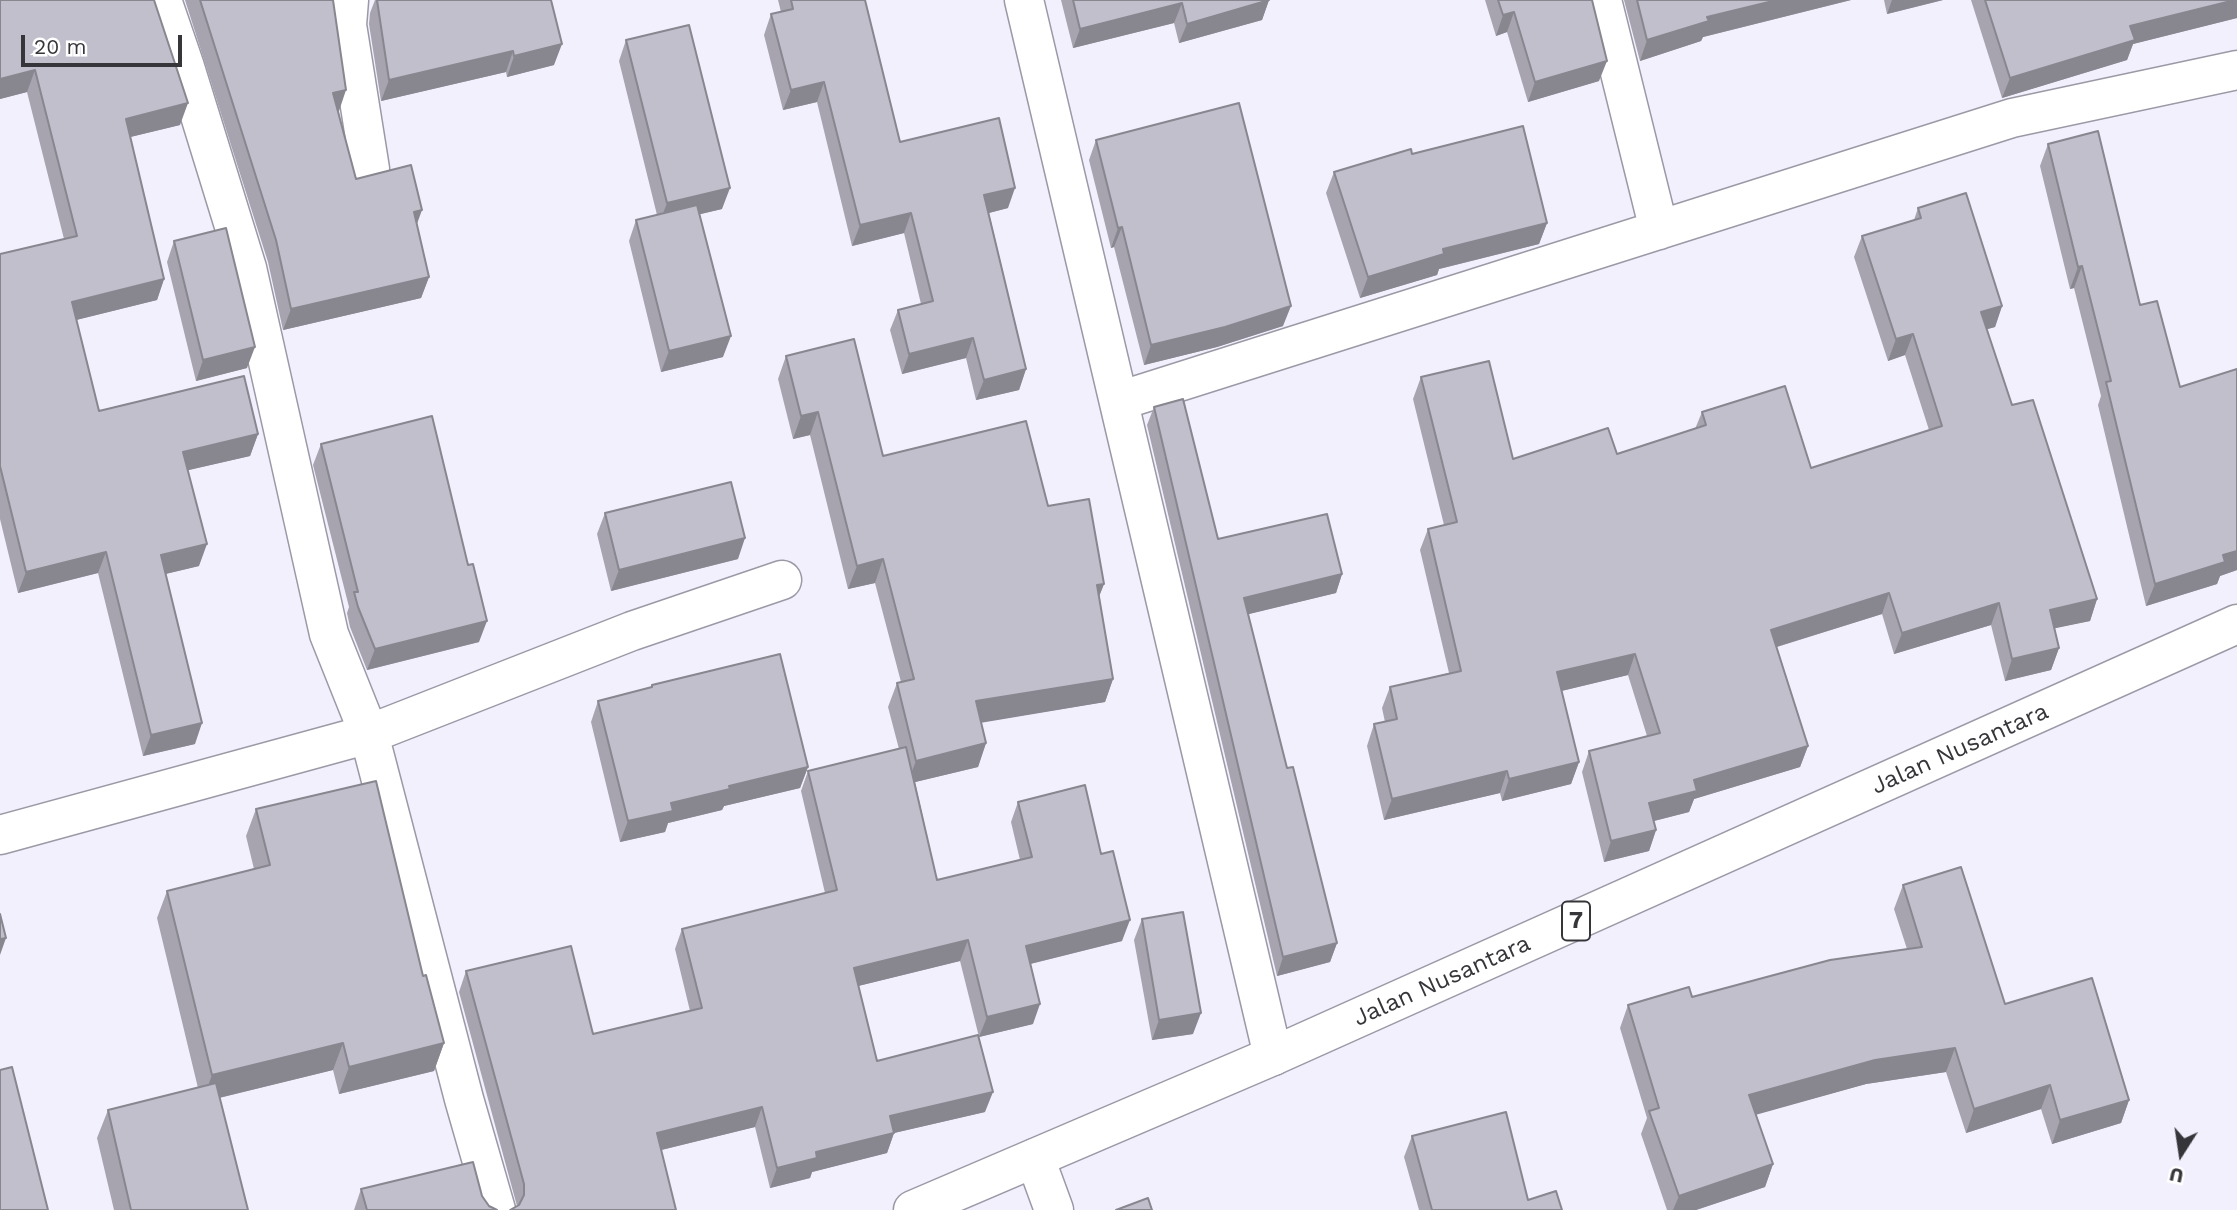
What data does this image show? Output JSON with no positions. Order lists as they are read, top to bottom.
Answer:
{
  "streets": {
    "main road": ["Jalan Nusantara", "7"]
  },
  "scale_bar": "20 m",
  "north": "bottom"
}
